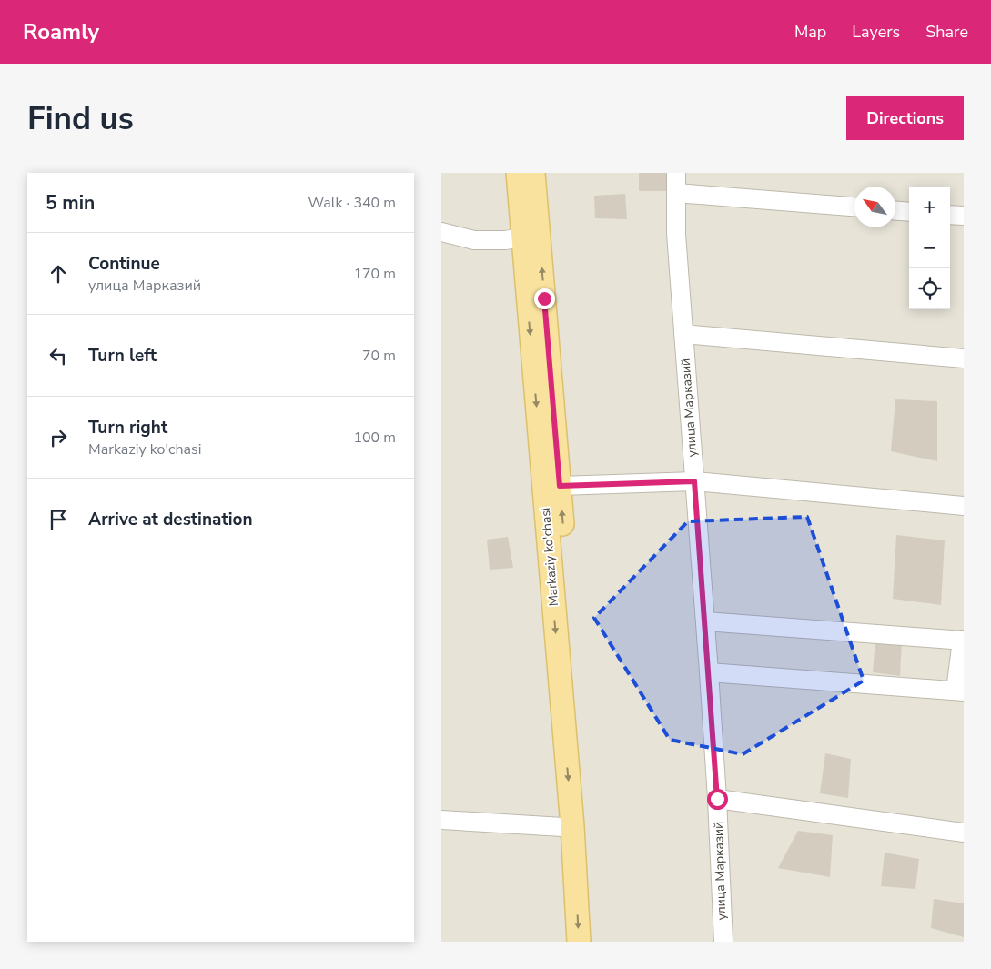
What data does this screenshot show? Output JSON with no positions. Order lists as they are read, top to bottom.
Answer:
{
  "streets": {
    "main road": ["Markaziy ko'chasi"],
    "street": ["улица Марказий"]
  },
  "north": "top left",
  "page": {
    "header": "Roamly",
    "nav": ["Map", "Layers", "Share"],
    "buttons": "Directions",
    "title": "Find us",
    "heading": ["5 min", "Walk · 340 m"],
    "map_buttons": ["+", "−"],
    "list": [
      ["Continue", "улица Марказий", "170 m"],
      ["Turn left", "70 m"],
      ["Turn right", "Markaziy ko'chasi", "100 m"],
      "Arrive at destination"
    ]
  }
}
